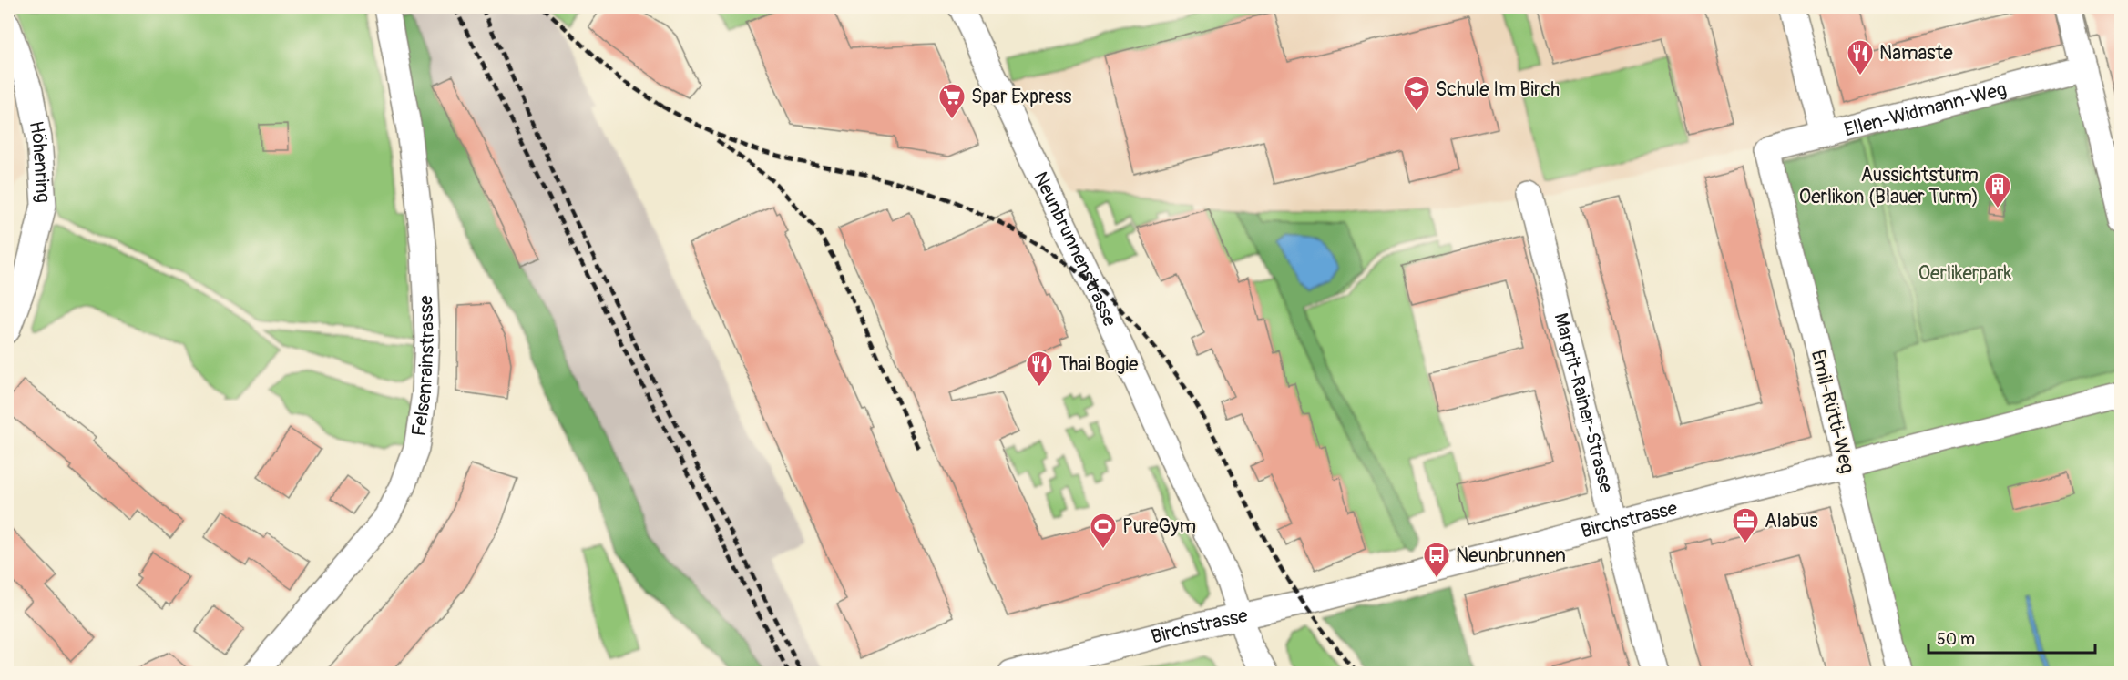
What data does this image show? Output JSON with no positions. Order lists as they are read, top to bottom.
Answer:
{
  "streets": {
    "street": [
      "Ellen-Widmann-Weg",
      "Höhenring",
      "Neunbrunnenstrasse",
      "Felsenrainstrasse",
      "Margrit-Rainer-Strasse",
      "Emil-Rütti-Weg",
      "Birchstrasse"
    ]
  },
  "crossings": [
    ["Ellen-Widmann-Weg", "Emil-Rütti-Weg"],
    ["Neunbrunnenstrasse", "Birchstrasse"],
    ["Margrit-Rainer-Strasse", "Birchstrasse"],
    ["Emil-Rütti-Weg", "Birchstrasse"]
  ],
  "parks": ["Oerlikerpark"],
  "places": {
    "restaurant": ["Namaste", "Thai Bogie"],
    "school or university": ["Schule Im Birch"],
    "supermarket": ["Spar Express"],
    "building": ["Aussichtsturm Oerlikon (Blauer Turm)"],
    "office": ["Alabus"],
    "sports": ["PureGym"],
    "bus stop": ["Neunbrunnen"]
  },
  "scale_bar": "50 m"
}
